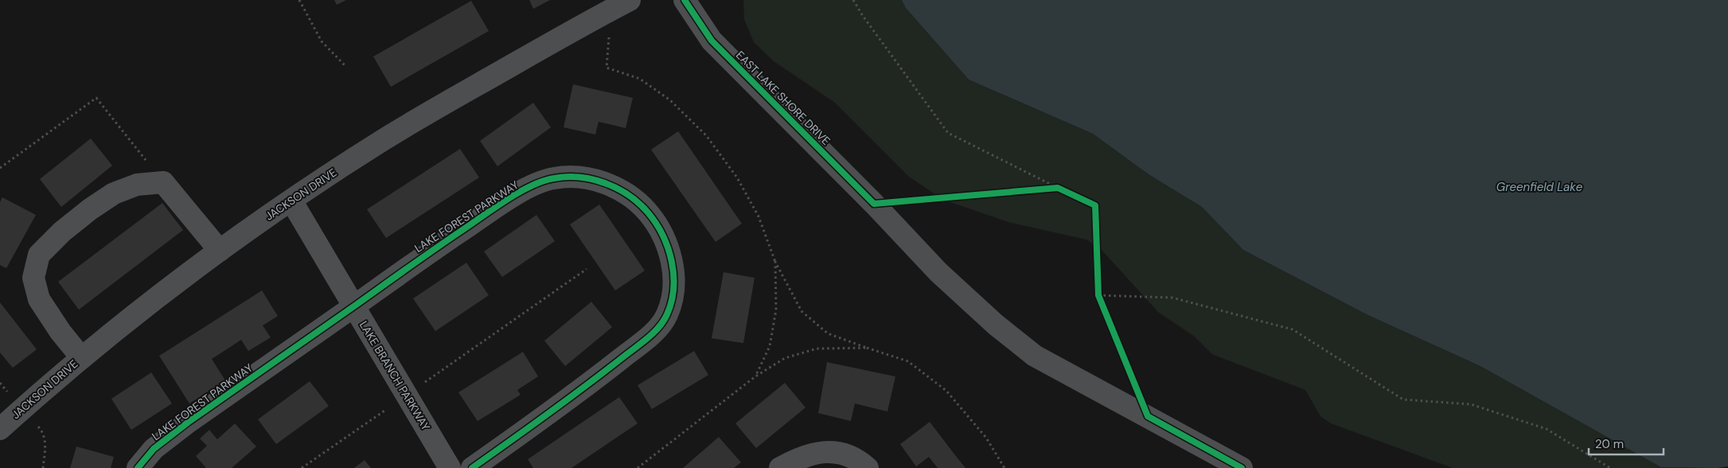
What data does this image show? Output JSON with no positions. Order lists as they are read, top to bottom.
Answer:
{
  "streets": {
    "street": [
      "EAST LAKE SHORE DRIVE",
      "JACKSON DRIVE",
      "LAKE FOREST PARKWAY",
      "LAKE BRANCH PARKWAY"
    ]
  },
  "crossings": [
    ["JACKSON DRIVE", "LAKE BRANCH PARKWAY"],
    ["LAKE FOREST PARKWAY", "LAKE BRANCH PARKWAY"]
  ],
  "water": ["Greenfield Lake"],
  "scale_bar": "20 m"
}
